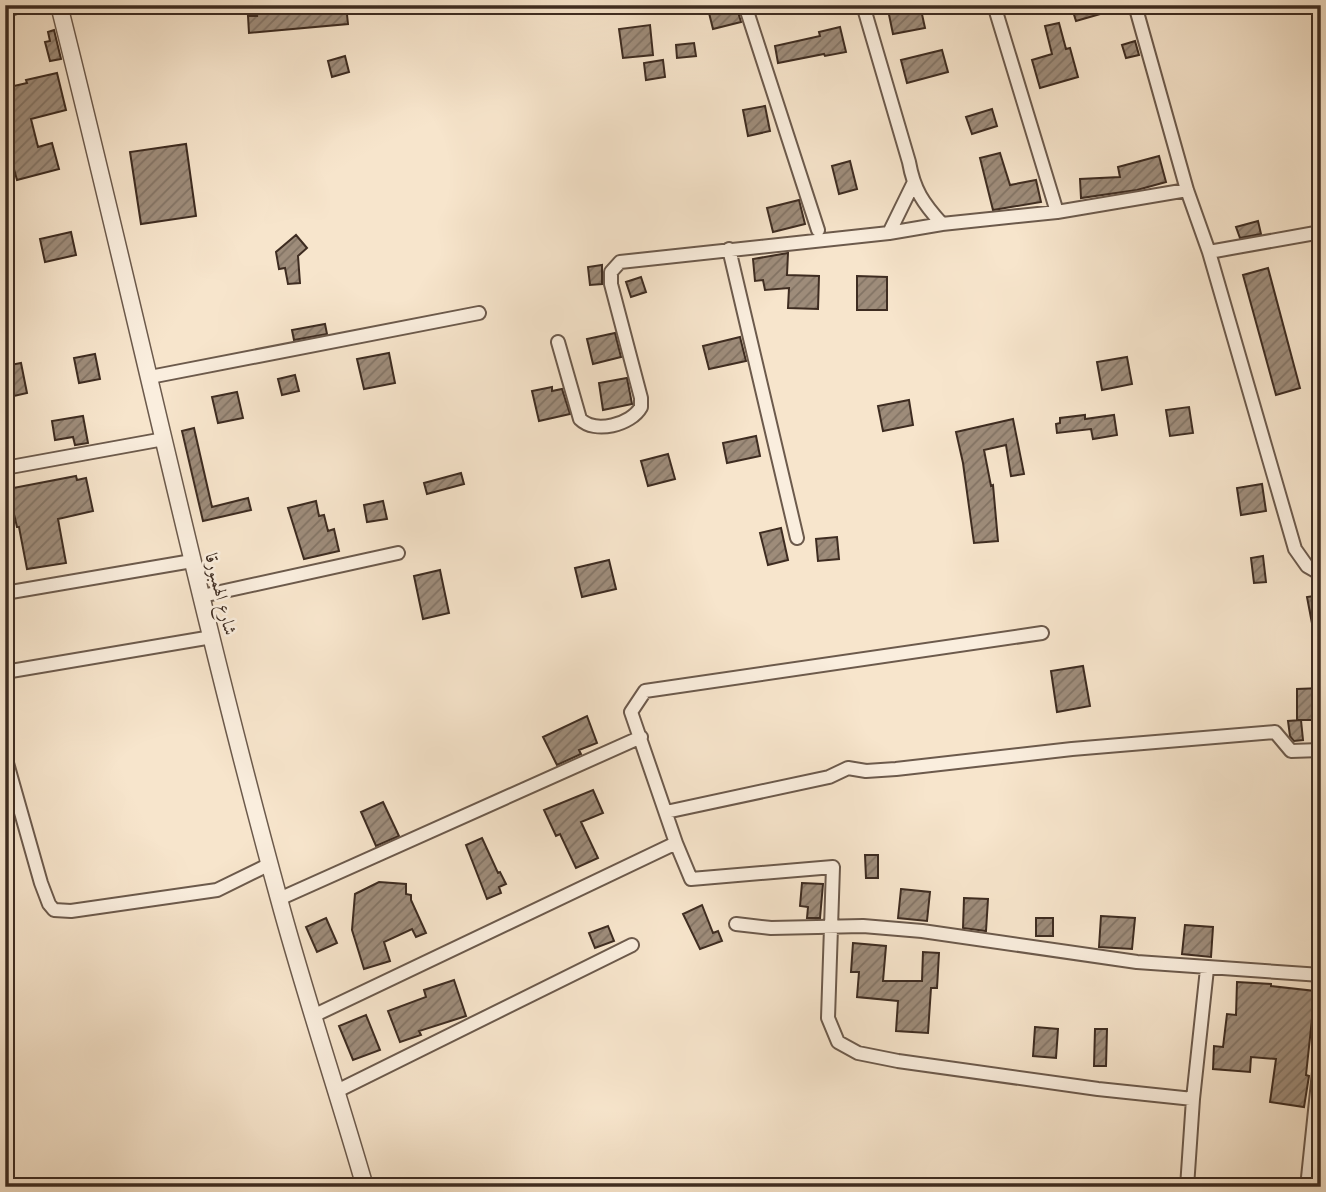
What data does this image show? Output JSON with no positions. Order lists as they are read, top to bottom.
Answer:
{
  "streets": {
    "street": ["شارع الهمبورقا"]
  }
}
